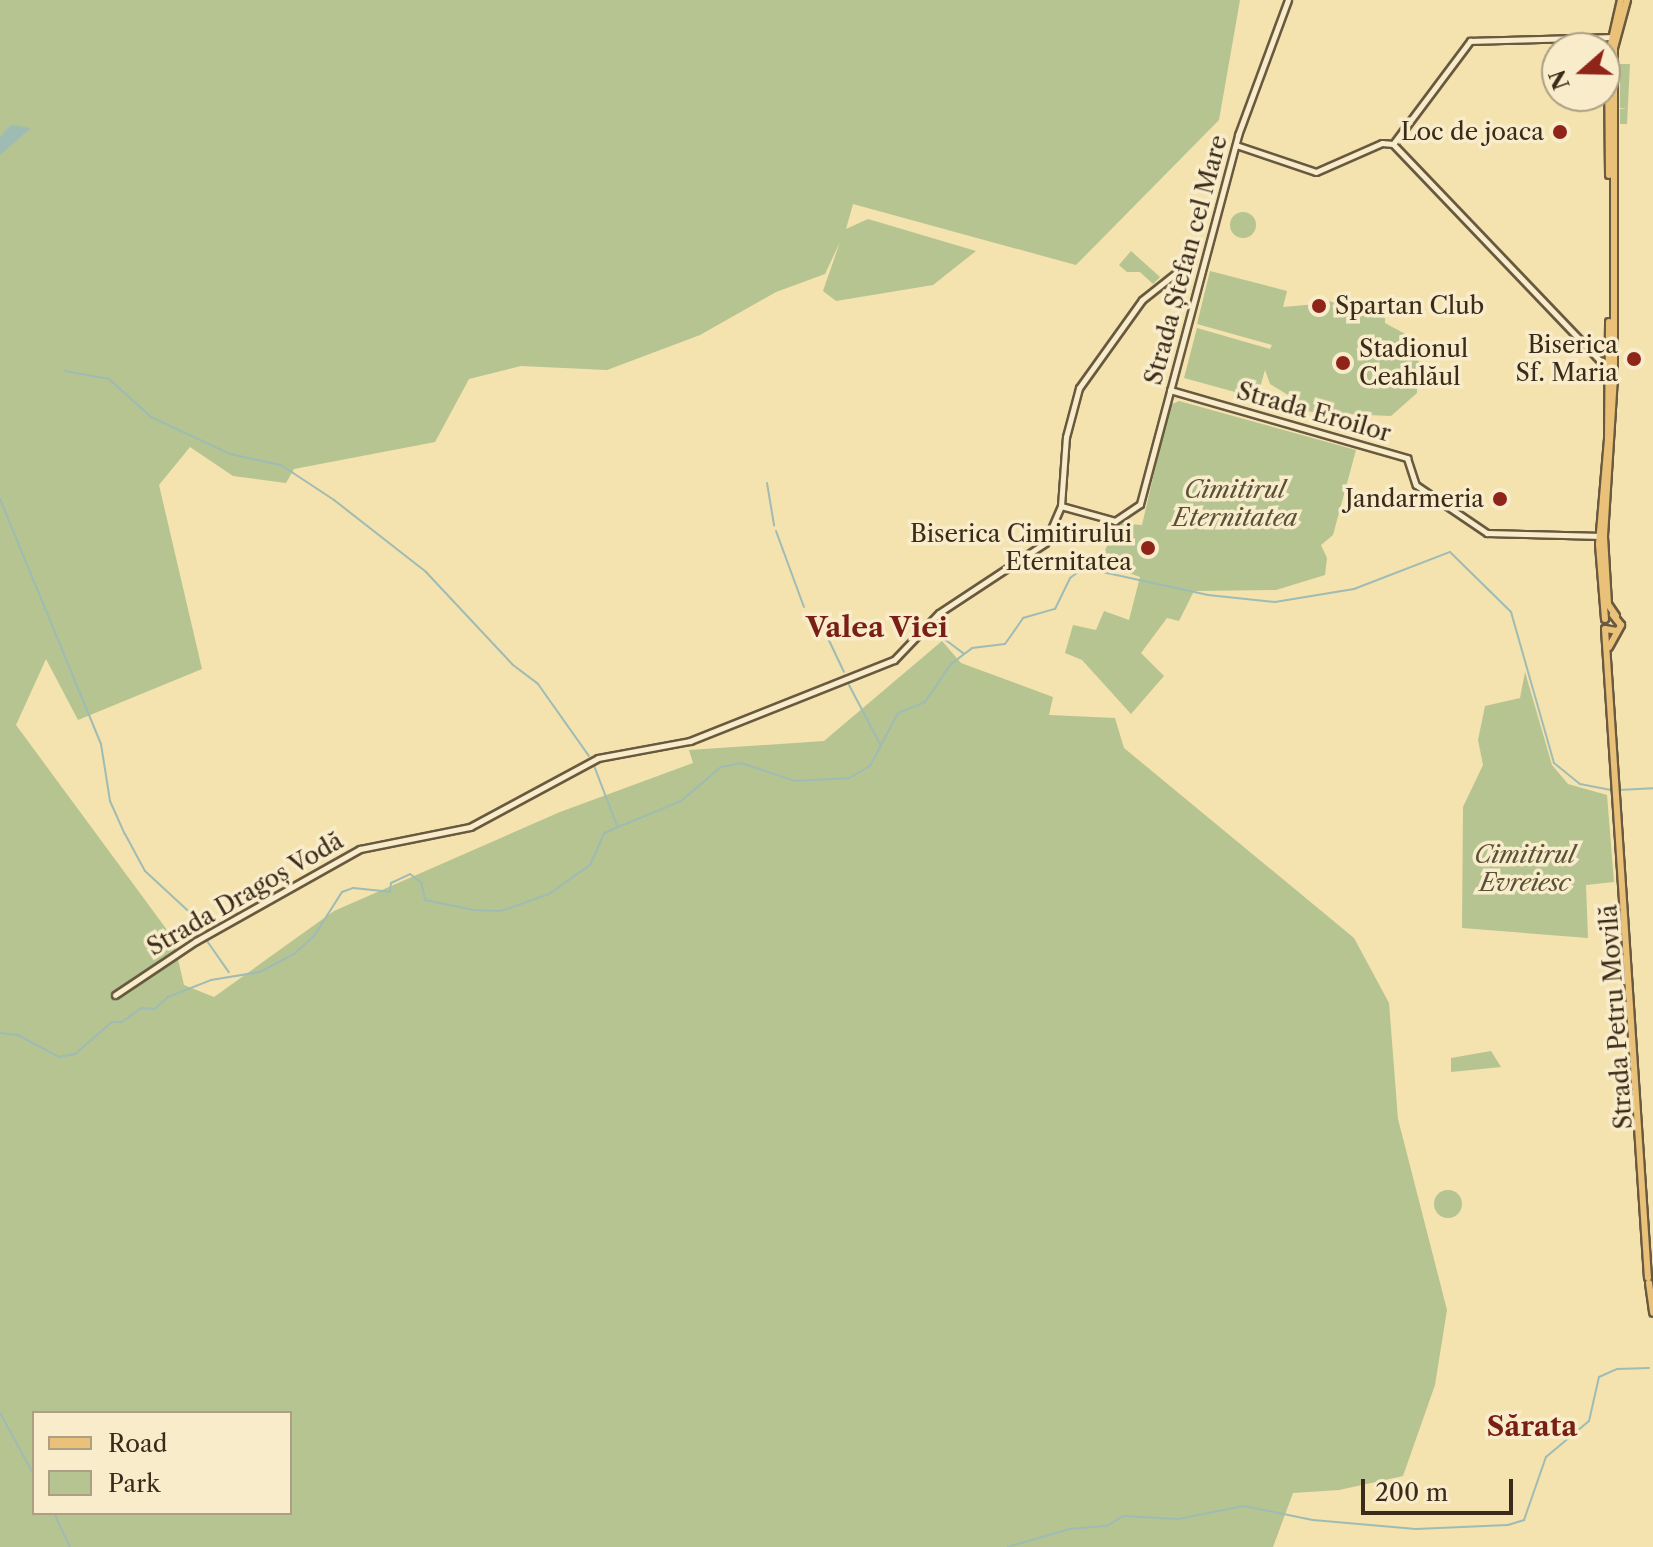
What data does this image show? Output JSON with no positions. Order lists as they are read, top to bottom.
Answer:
{
  "streets": {
    "main road": ["Strada Petru Movilă"],
    "street": ["Strada Ștefan cel Mare", "Strada Eroilor", "Strada Dragoș Vodă"]
  },
  "crossings": [
    ["Strada Ștefan cel Mare", "Strada Eroilor"],
    ["Strada Ștefan cel Mare", "Strada Dragoș Vodă"],
    ["Strada Eroilor", "Strada Petru Movilă"]
  ],
  "districts": ["Valea Viei", "Sărata"],
  "parks": ["Cimitirul Eternitatea", "Cimitirul Evreiesc"],
  "places": [
    "Loc de joaca",
    "Spartan Club",
    "Biserica Sf. Maria",
    "Stadionul Ceahlăul",
    "Jandarmeria",
    "Biserica Cimitirului Eternitatea"
  ],
  "legend": ["Road", "Park"],
  "scale_bar": "200 m",
  "north": "left"
}
